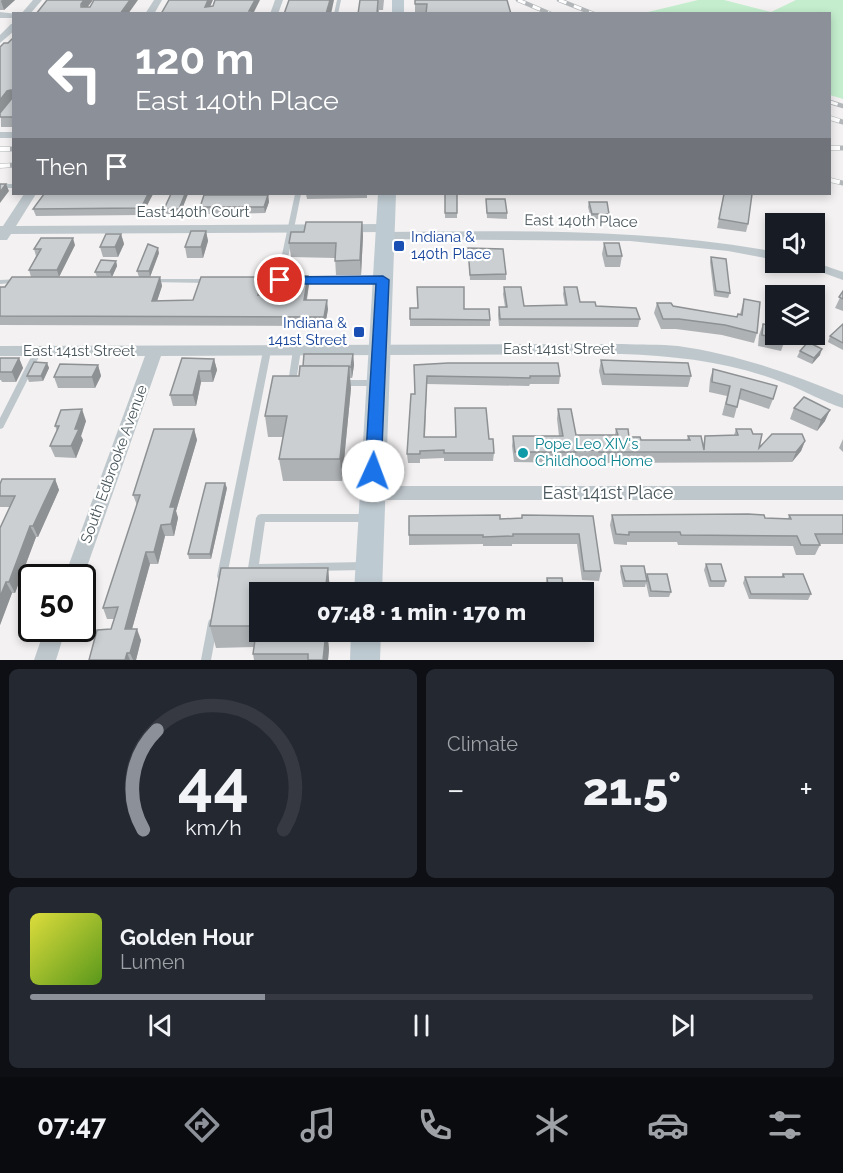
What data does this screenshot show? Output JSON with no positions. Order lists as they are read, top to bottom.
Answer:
{
  "streets": {
    "street": [
      "East 140th Court",
      "East 140th Place",
      "East 141st Street",
      "South Edbrooke Avenue",
      "East 141st Place"
    ]
  },
  "crossings": [
    ["East 140th Court", "East 140th Place"],
    ["East 141st Street", "South Edbrooke Avenue"]
  ],
  "places": {
    "transit": ["Indiana & 140th Place", "Indiana & 141st Street"],
    "other": ["Pope Leo XIV's Childhood Home"]
  },
  "page": {
    "turn": ["120 m", "East 140th Place"],
    "then": "Then",
    "limit": "50",
    "trip": "07:48 · 1 min · 170 m",
    "tile": "Climate",
    "heat": ["−", "21.5°", "+"],
    "song": ["Golden Hour", "Lumen"],
    "tabs": "07:47",
    "gauge": ["44", "km/h"]
  }
}
